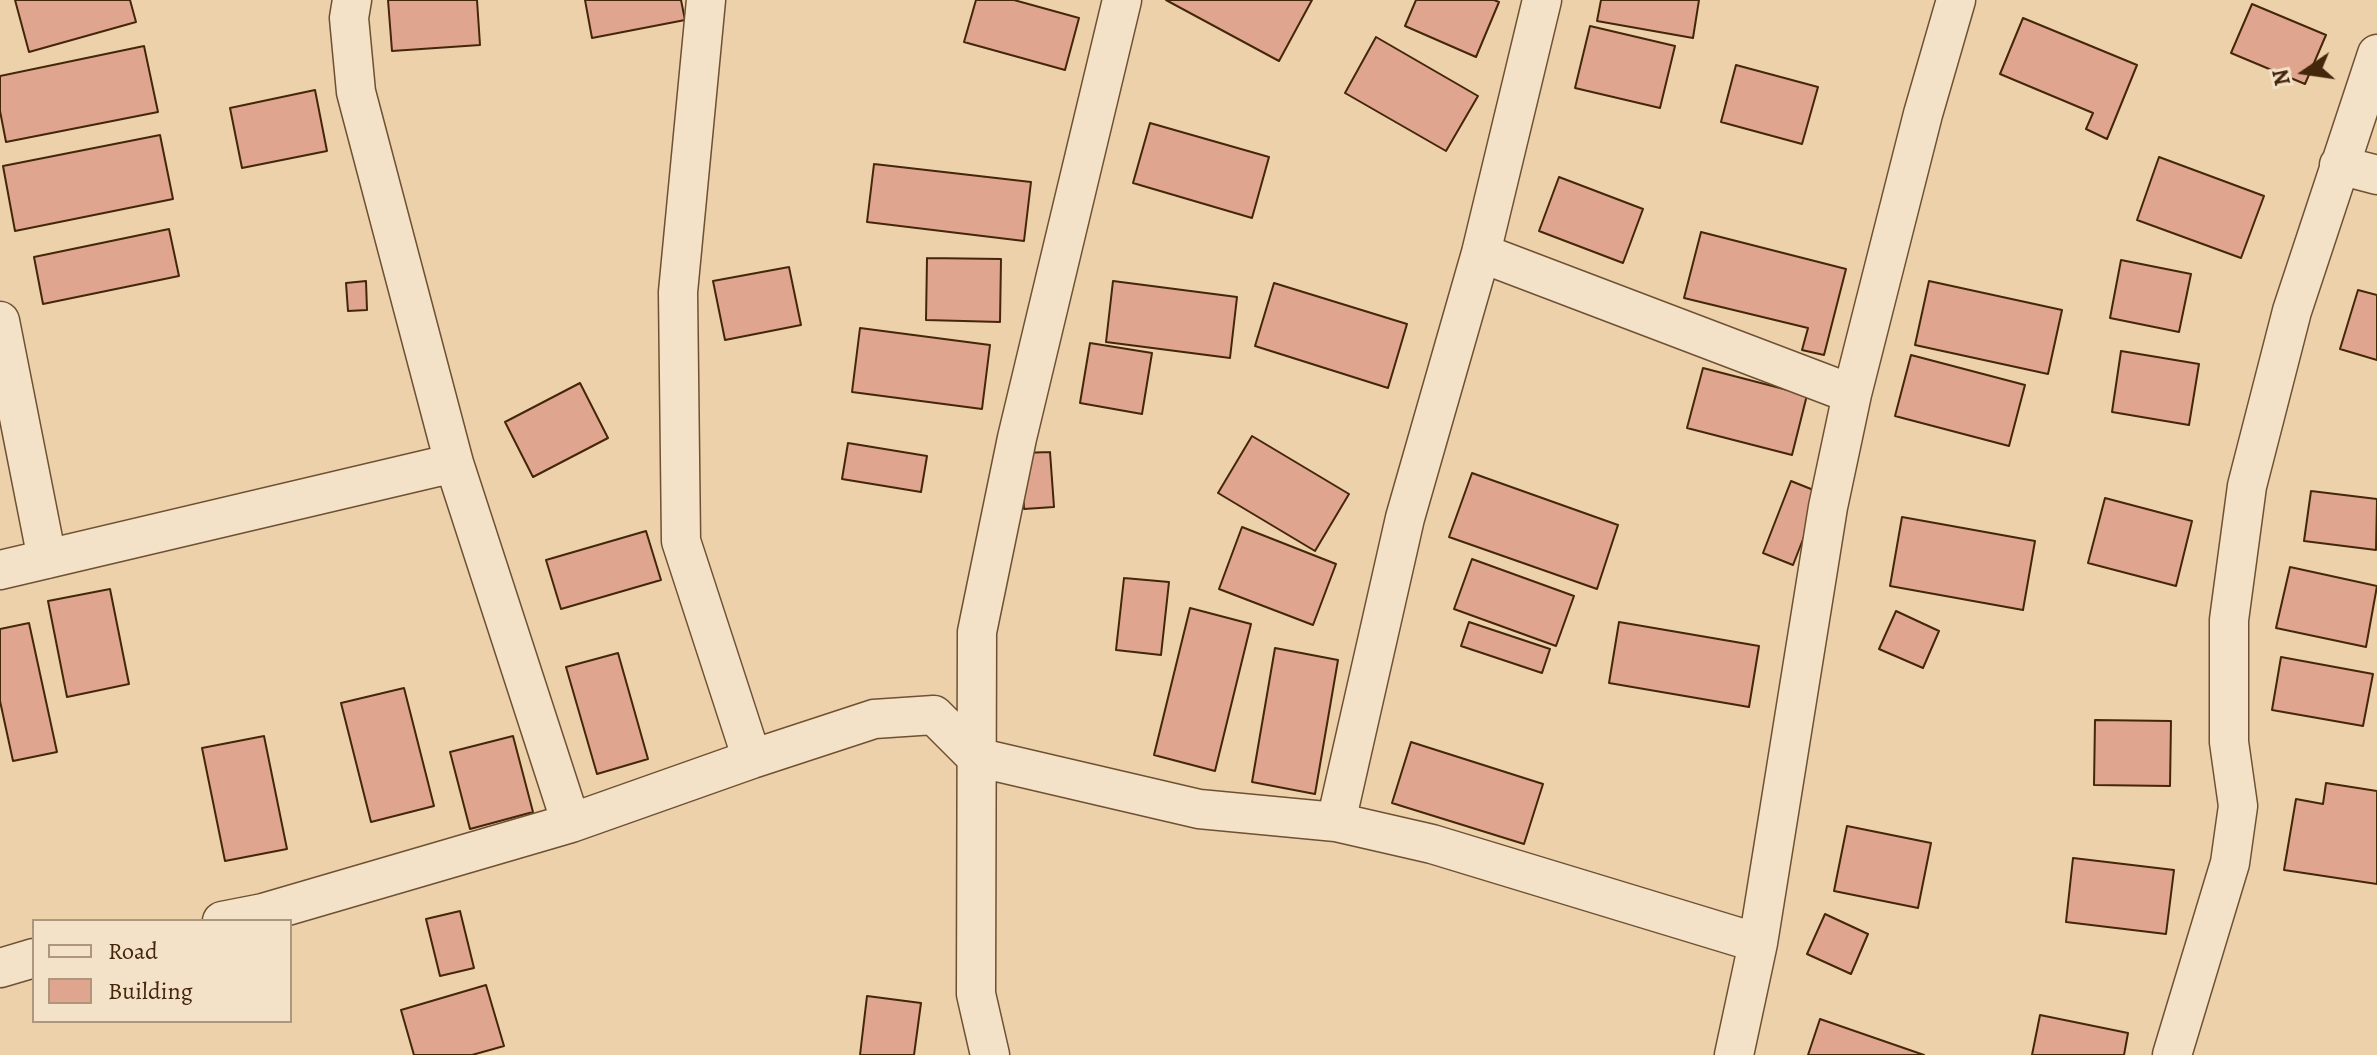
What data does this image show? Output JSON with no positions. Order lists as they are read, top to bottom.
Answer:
{
  "legend": ["Road", "Building"],
  "north": "left"
}
